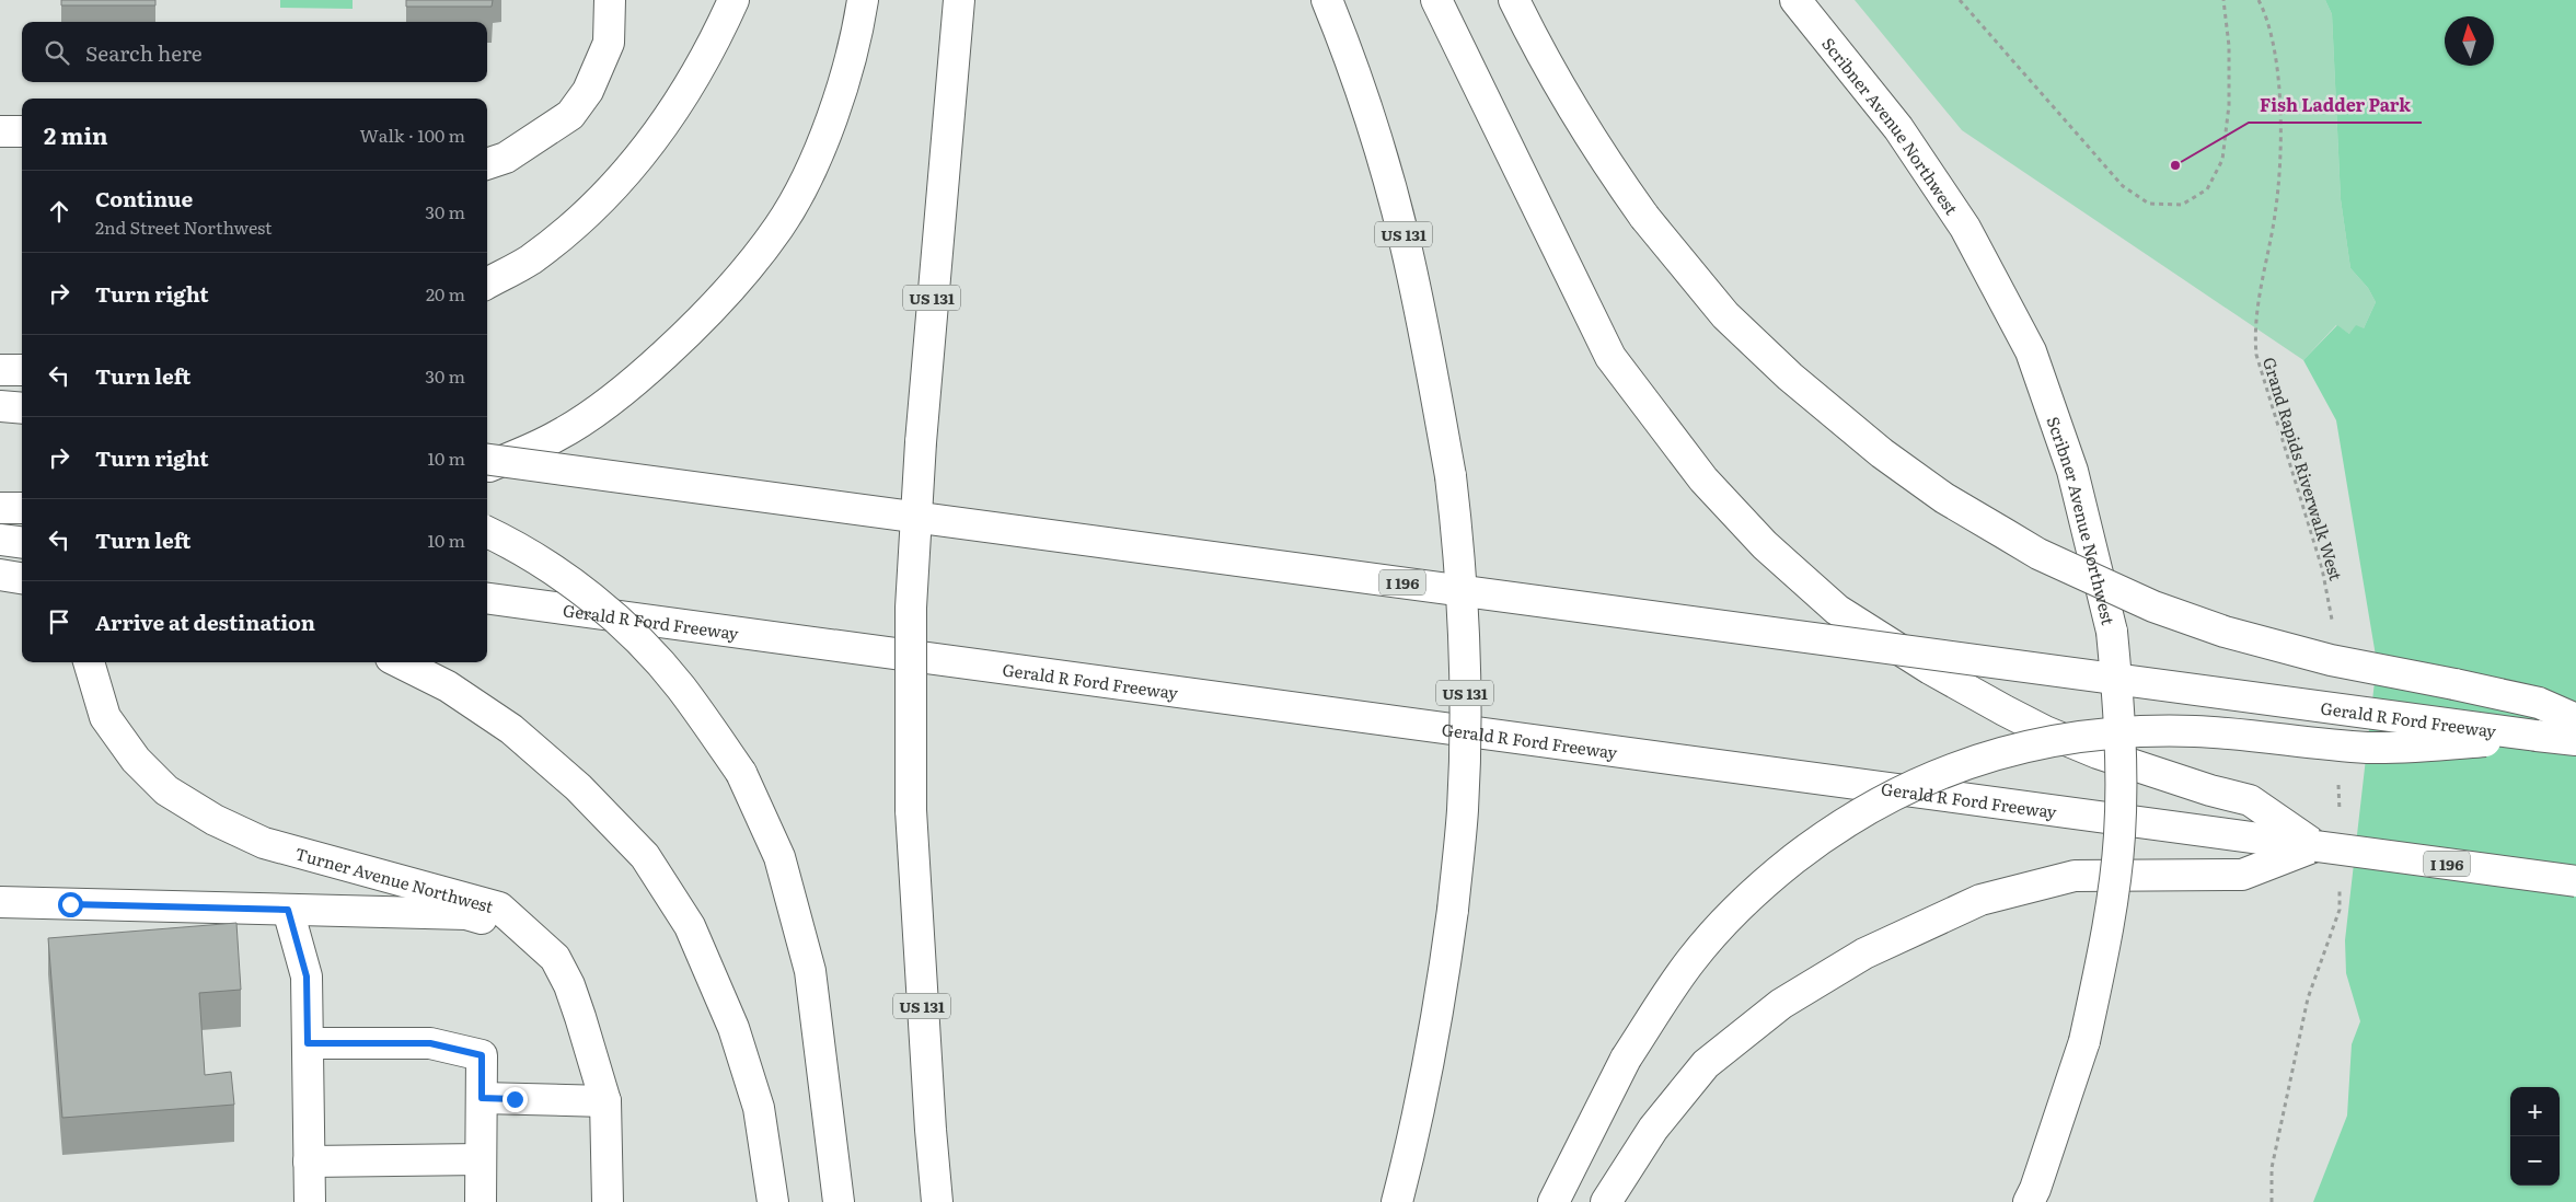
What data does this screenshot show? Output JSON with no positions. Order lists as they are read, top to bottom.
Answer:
{
  "streets": {
    "main road": [
      "Scribner Avenue Northwest",
      "US 131",
      "I 196",
      "Gerald R Ford Freeway",
      "Turner Avenue Northwest"
    ],
    "path": ["Grand Rapids Riverwalk West"]
  },
  "places": ["Fish Ladder Park"],
  "north": "top",
  "page": {
    "search": "Search here",
    "heading": ["2 min", "Walk · 100 m"],
    "list": [
      ["Continue", "2nd Street Northwest", "30 m"],
      ["Turn right", "20 m"],
      ["Turn left", "30 m"],
      ["Turn right", "10 m"],
      ["Turn left", "10 m"],
      "Arrive at destination"
    ],
    "map_buttons": ["+", "−"]
  }
}
